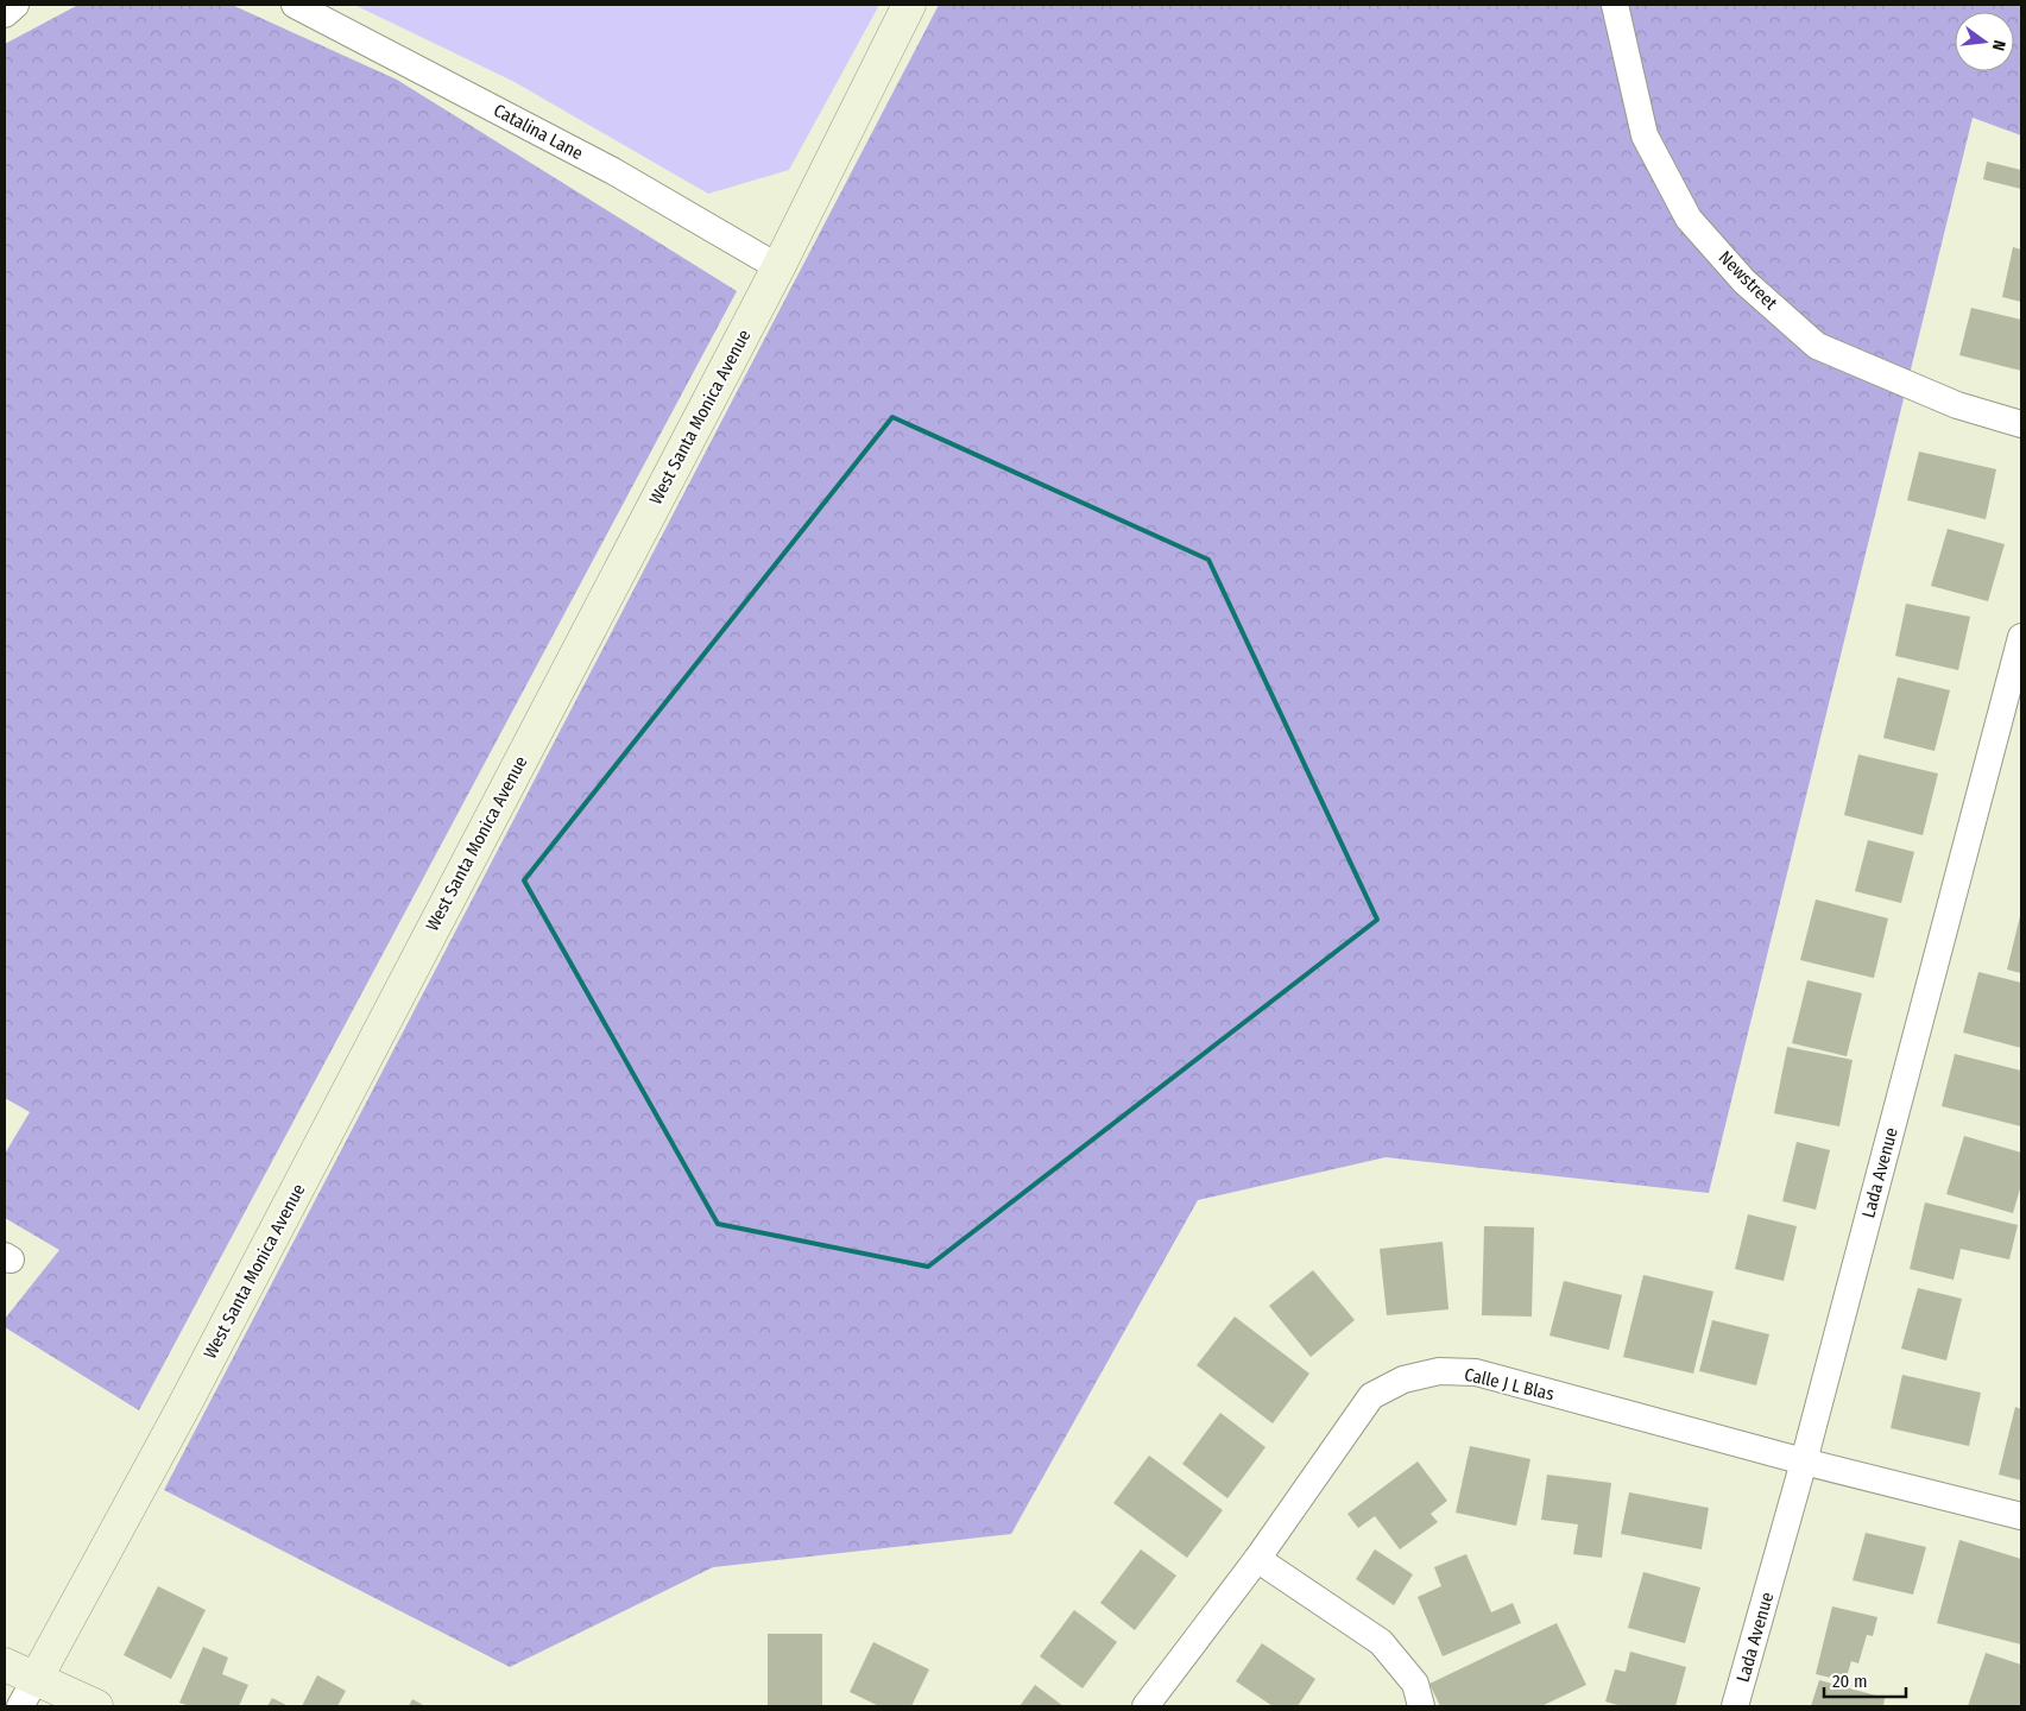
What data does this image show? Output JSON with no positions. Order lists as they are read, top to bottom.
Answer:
{
  "streets": {
    "main road": ["West Santa Monica Avenue"],
    "street": [
      "Catalina Lane",
      "Newstreet",
      "Lada Avenue",
      "Calle J L Blas"
    ]
  },
  "crossings": [
    ["Catalina Lane", "West Santa Monica Avenue"],
    ["Lada Avenue", "Calle J L Blas"]
  ],
  "scale_bar": "20 m",
  "north": "right"
}
